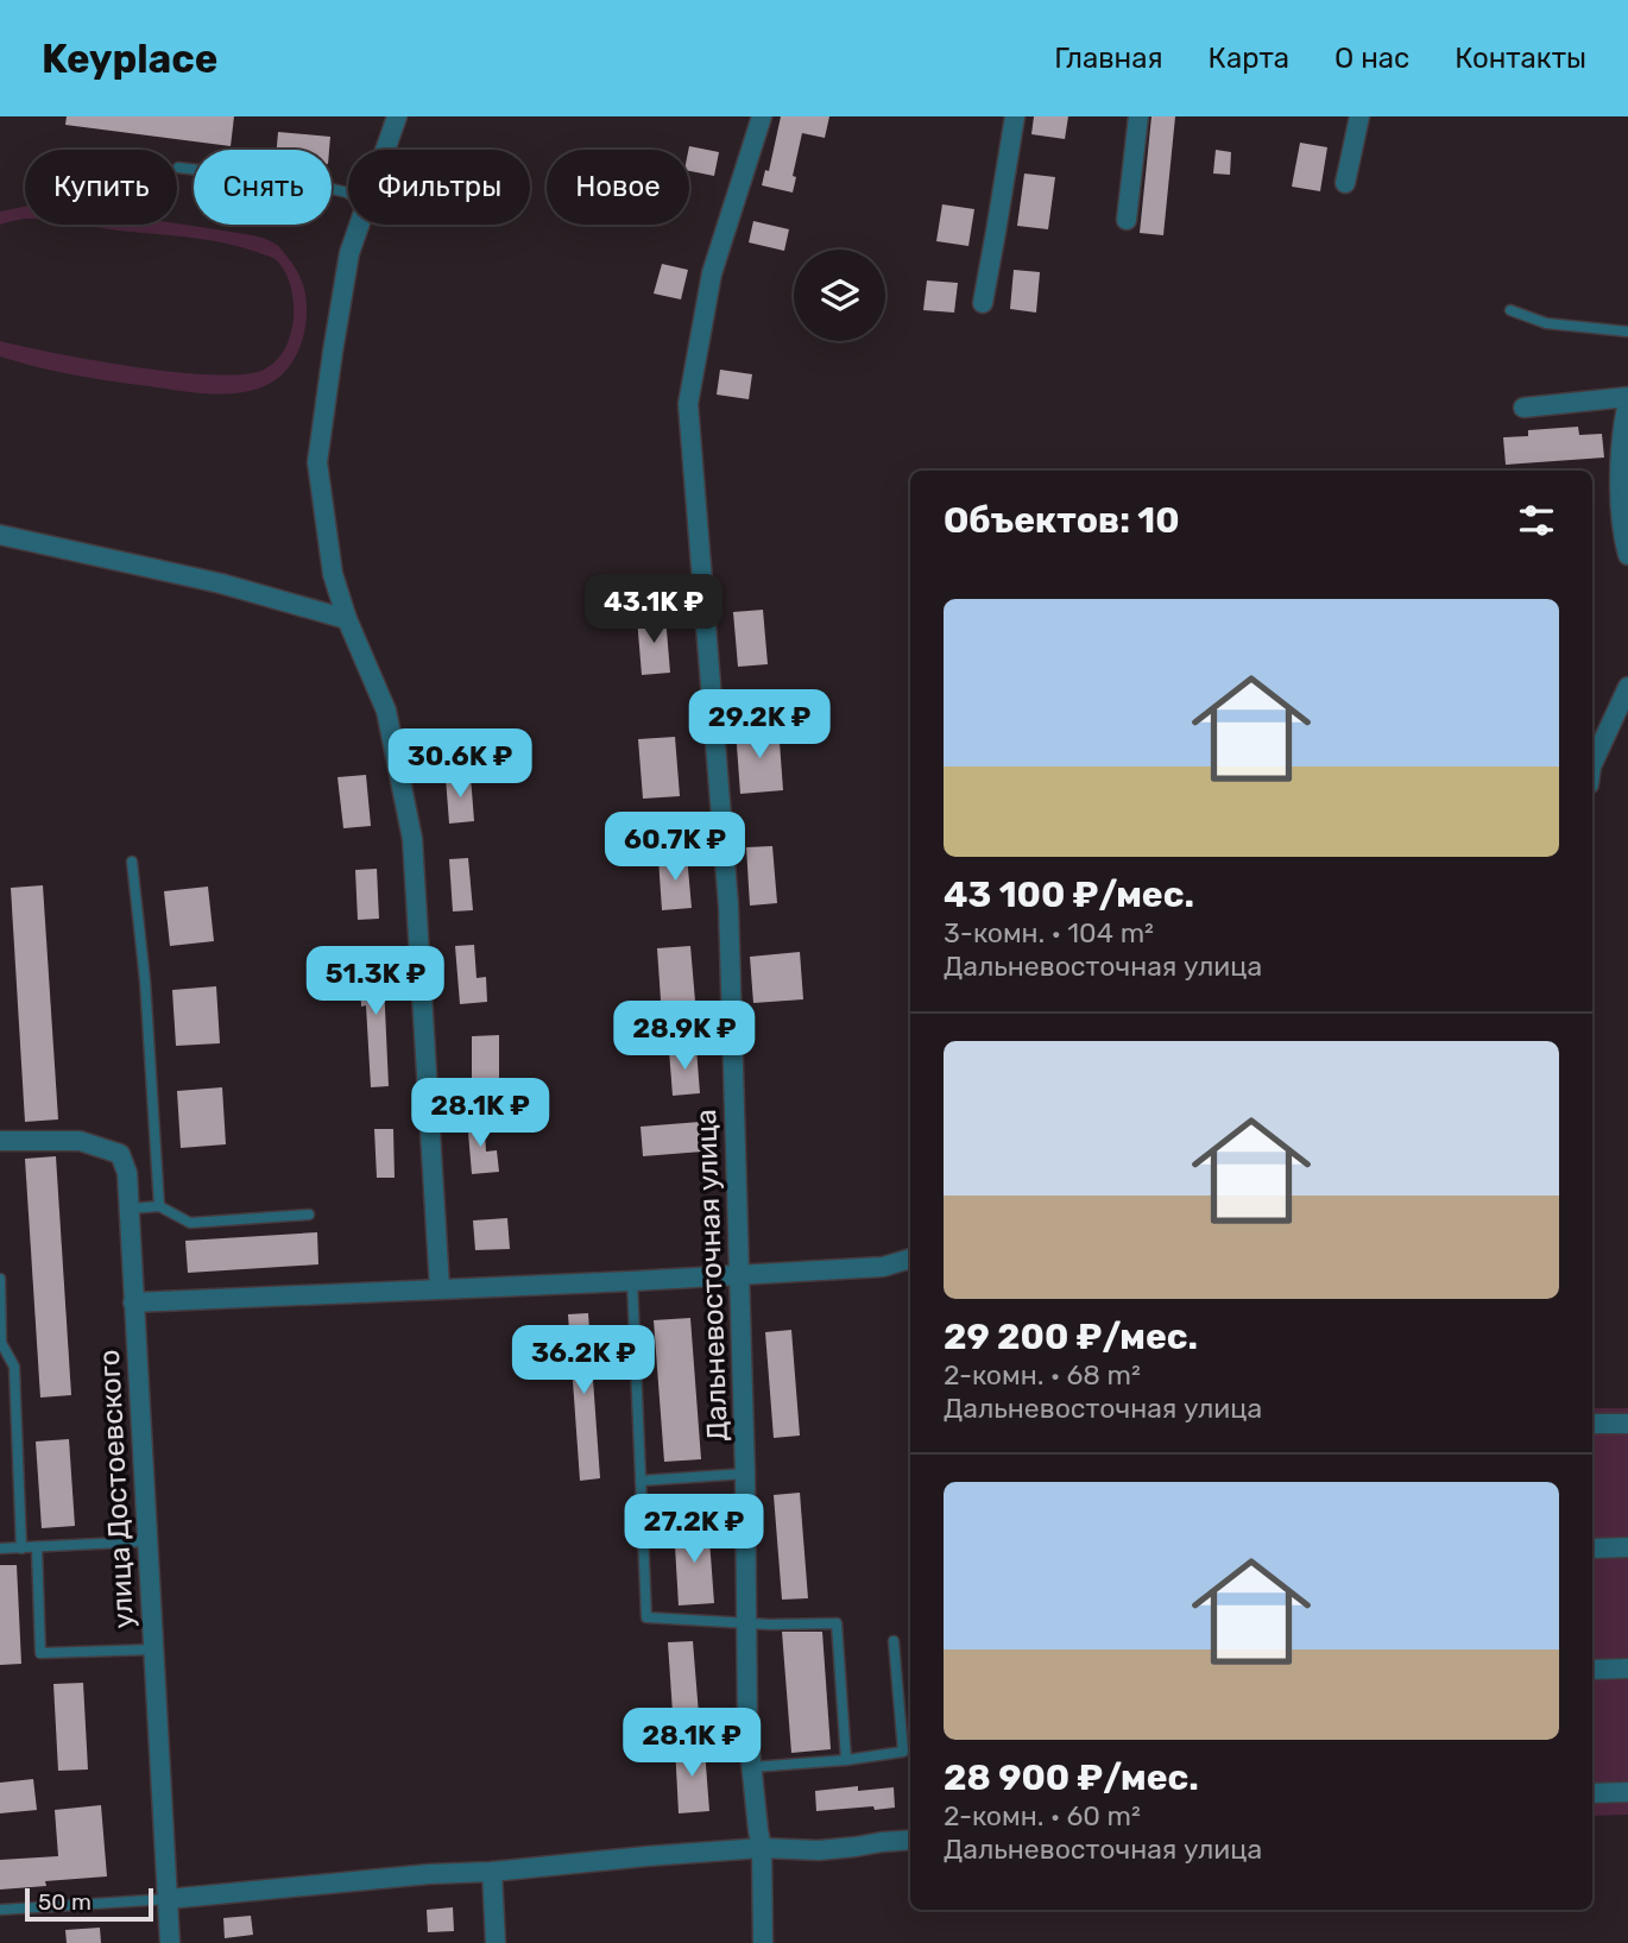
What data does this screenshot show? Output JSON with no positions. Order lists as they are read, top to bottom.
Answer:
{
  "streets": {
    "street": ["Дальневосточная улица", "улица Достоевского"]
  },
  "scale_bar": "50 m",
  "page": {
    "header": "Keyplace",
    "nav": [
      "Главная",
      "Карта",
      "О нас",
      "Контакты"
    ],
    "chip": [
      "Купить",
      "Снять",
      "Фильтры",
      "Новое"
    ],
    "heading": "Объектов: 10",
    "list": [
      {
        "name": "43 100 ₽/мес.",
        "note": "3-комн. · 104 m² · Дальневосточная улица"
      },
      {
        "name": "29 200 ₽/мес.",
        "note": "2-комн. · 68 m² · Дальневосточная улица"
      },
      {
        "name": "28 900 ₽/мес.",
        "note": "2-комн. · 60 m² · Дальневосточная улица"
      }
    ],
    "price": [
      "43.1K ₽",
      "29.2K ₽",
      "30.6K ₽",
      "60.7K ₽",
      "51.3K ₽",
      "28.9K ₽",
      "28.1K ₽",
      "36.2K ₽",
      "27.2K ₽",
      "28.1K ₽"
    ],
    "scale": "50 m"
  }
}
